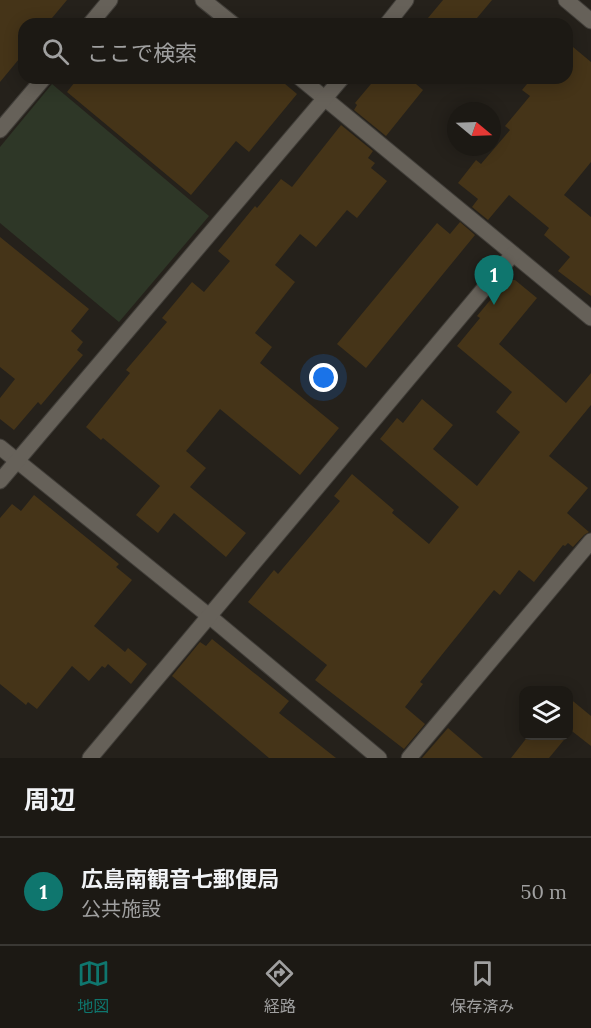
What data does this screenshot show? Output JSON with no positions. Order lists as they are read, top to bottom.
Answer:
{
  "north": "right",
  "page": {
    "search": "ここで検索",
    "pins": "1",
    "heading": "周辺",
    "list": [
      {
        "mark": "1",
        "name": "広島南観音七郵便局",
        "note": "公共施設",
        "value": "50 m"
      }
    ],
    "nav": ["地図", "経路", "保存済み"]
  }
}
